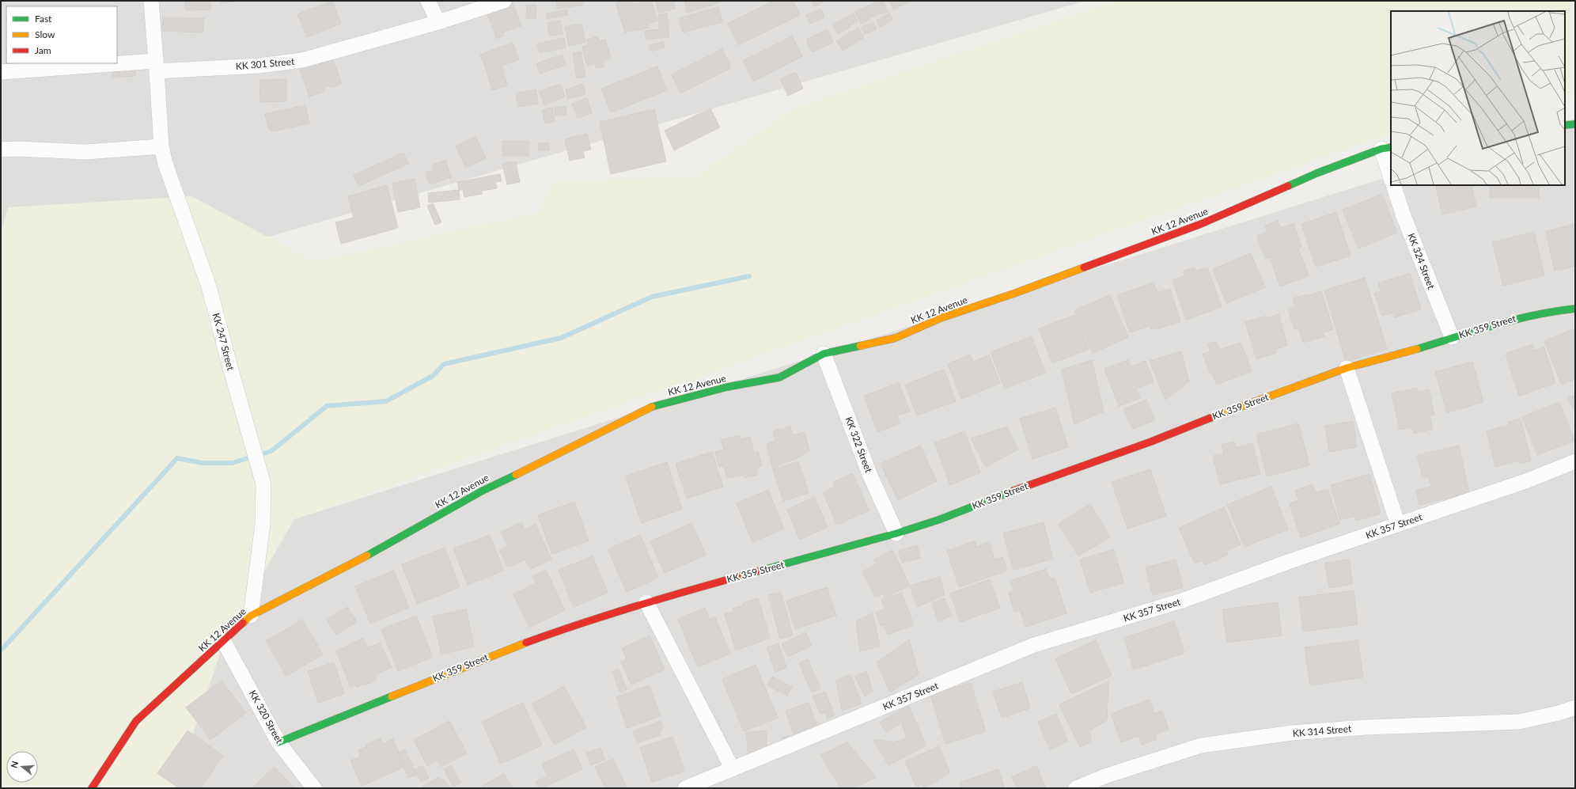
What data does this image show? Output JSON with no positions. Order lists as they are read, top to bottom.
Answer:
{
  "streets": {
    "main road": ["KK 12 Avenue", "KK 359 Street"],
    "street": [
      "KK 301 Street",
      "KK 324 Street",
      "KK 247 Street",
      "KK 322 Street",
      "KK 357 Street",
      "KK 320 Street",
      "KK 314 Street"
    ]
  },
  "crossings": [
    ["KK 301 Street", "KK 247 Street"],
    ["KK 12 Avenue", "KK 247 Street"],
    ["KK 12 Avenue", "KK 322 Street"],
    ["KK 12 Avenue", "KK 320 Street"],
    ["KK 324 Street", "KK 359 Street"],
    ["KK 359 Street", "KK 322 Street"],
    ["KK 359 Street", "KK 320 Street"]
  ],
  "legend": ["Fast", "Slow", "Jam"],
  "north": "left"
}
